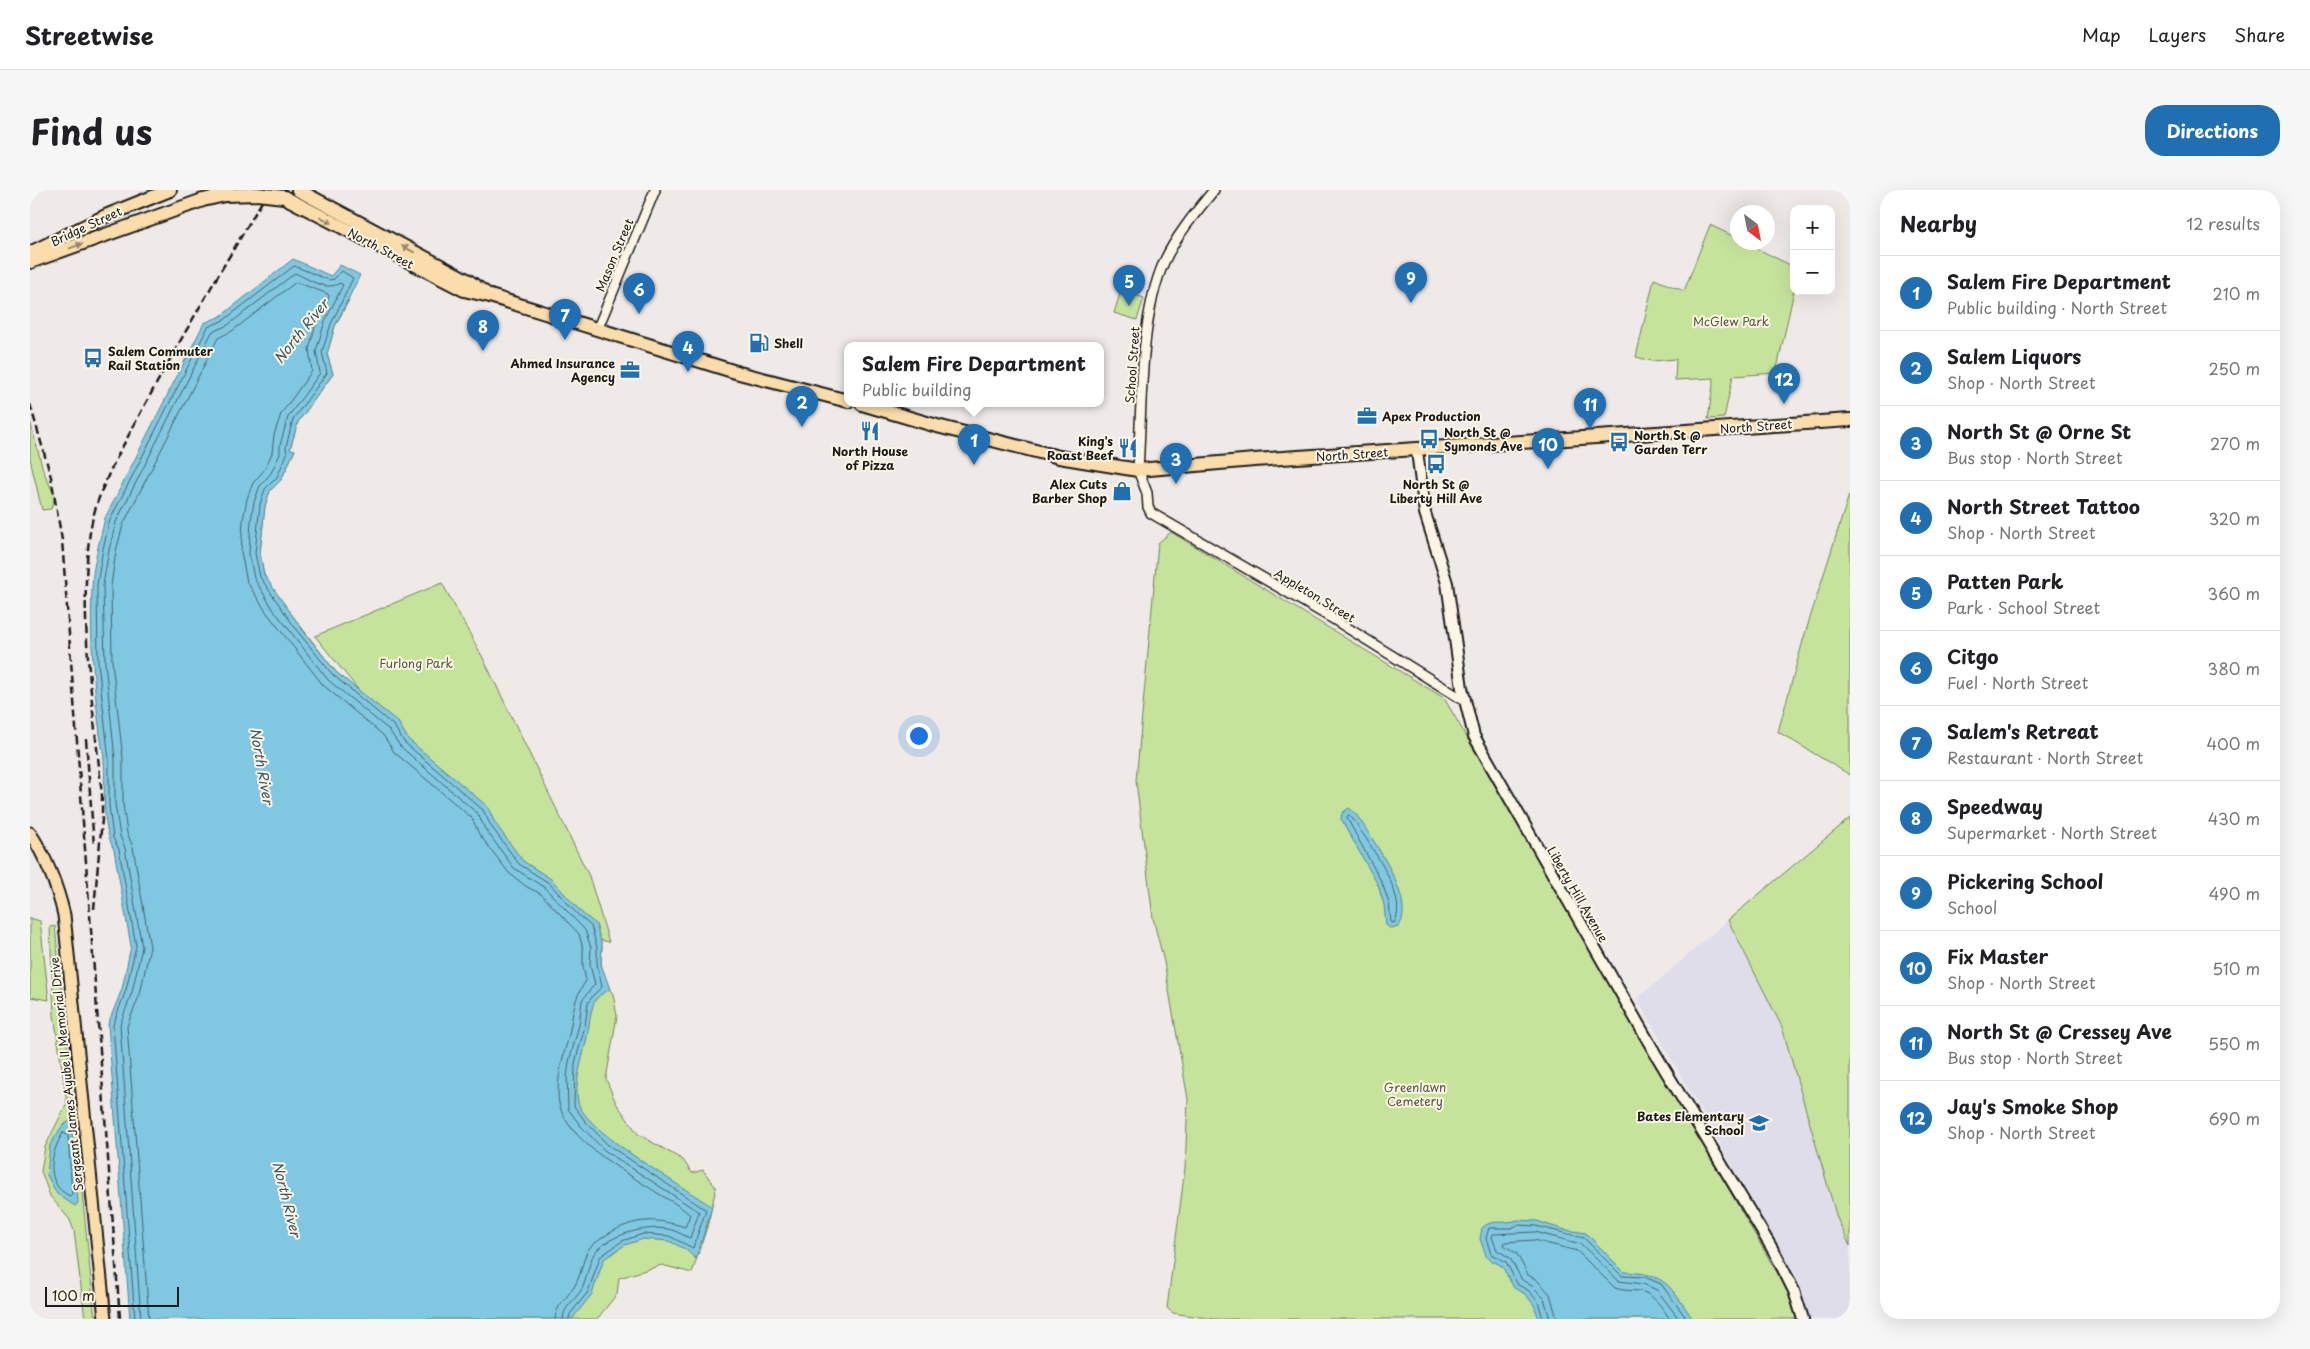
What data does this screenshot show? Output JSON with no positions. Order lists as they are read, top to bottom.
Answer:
{
  "streets": {
    "highway": ["Bridge Street", "North Street"],
    "main road": ["Liberty Hill Avenue", "Sergeant James Ayube II Memorial Drive"],
    "street": ["Mason Street", "School Street", "Appleton Street"]
  },
  "crossings": [
    ["North Street", "Mason Street"],
    ["North Street", "School Street"],
    ["North Street", "Appleton Street"],
    ["North Street", "Liberty Hill Avenue"],
    ["School Street", "Appleton Street"],
    ["Appleton Street", "Liberty Hill Avenue"]
  ],
  "water": ["North River"],
  "parks": ["McGlew Park", "Furlong Park", "Greenlawn Cemetery"],
  "places": {
    "fuel station": ["Shell"],
    "bus stop": [
      "Salem Commuter Rail Station",
      "North St @ Symonds Ave",
      "North St @ Garden Terr",
      "North St @ Liberty Hill Ave"
    ],
    "office": ["Ahmed Insurance Agency", "Apex Production"],
    "restaurant": ["North House of Pizza", "King's Roast Beef"],
    "shop": ["Alex Cuts Barber Shop"],
    "school or university": ["Bates Elementary School"]
  },
  "scale_bar": "100 m",
  "north": "bottom right",
  "page": {
    "header": "Streetwise",
    "nav": ["Map", "Layers", "Share"],
    "title": "Find us",
    "buttons": "Directions",
    "heading": ["Nearby", "12 results"],
    "map_buttons": ["+", "−"],
    "list": [
      {
        "mark": "1",
        "name": "Salem Fire Department",
        "note": "Public building · North Street",
        "value": "210 m"
      },
      {
        "mark": "2",
        "name": "Salem Liquors",
        "note": "Shop · North Street",
        "value": "250 m"
      },
      {
        "mark": "3",
        "name": "North St @ Orne St",
        "note": "Bus stop · North Street",
        "value": "270 m"
      },
      {
        "mark": "4",
        "name": "North Street Tattoo",
        "note": "Shop · North Street",
        "value": "320 m"
      },
      {
        "mark": "5",
        "name": "Patten Park",
        "note": "Park · School Street",
        "value": "360 m"
      },
      {
        "mark": "6",
        "name": "Citgo",
        "note": "Fuel · North Street",
        "value": "380 m"
      },
      {
        "mark": "7",
        "name": "Salem's Retreat",
        "note": "Restaurant · North Street",
        "value": "400 m"
      },
      {
        "mark": "8",
        "name": "Speedway",
        "note": "Supermarket · North Street",
        "value": "430 m"
      },
      {
        "mark": "9",
        "name": "Pickering School",
        "note": "School",
        "value": "490 m"
      },
      {
        "mark": "10",
        "name": "Fix Master",
        "note": "Shop · North Street",
        "value": "510 m"
      },
      {
        "mark": "11",
        "name": "North St @ Cressey Ave",
        "note": "Bus stop · North Street",
        "value": "550 m"
      },
      {
        "mark": "12",
        "name": "Jay's Smoke Shop",
        "note": "Shop · North Street",
        "value": "690 m"
      }
    ],
    "pins": [
      "9",
      "5",
      "6",
      "7",
      "8",
      "4",
      "12",
      "2",
      "11",
      "1",
      "10",
      "3"
    ],
    "popup": ["Salem Fire Department", "Public building"],
    "scale": "100 m"
  }
}
